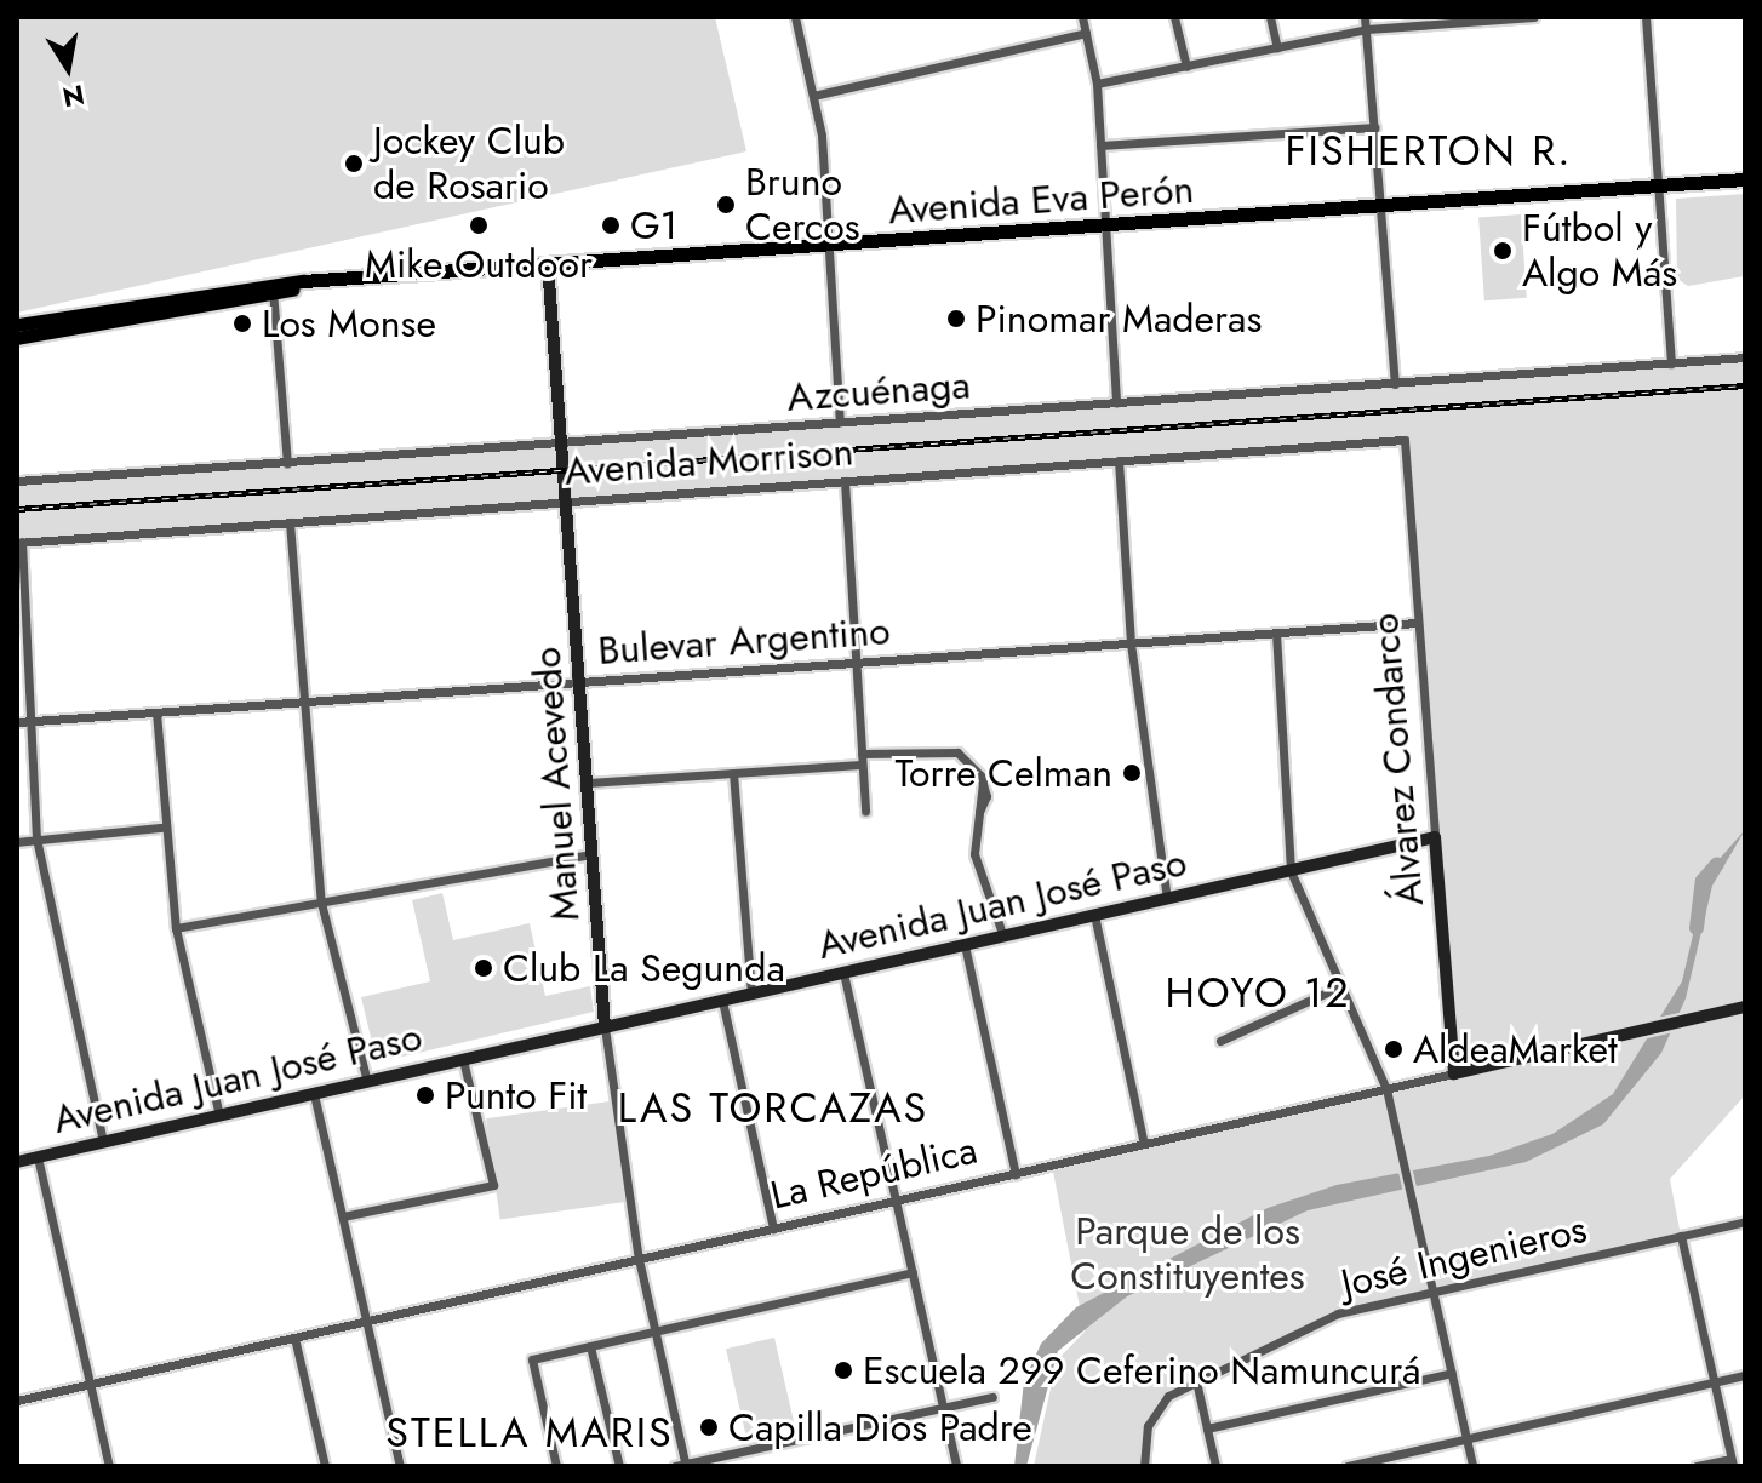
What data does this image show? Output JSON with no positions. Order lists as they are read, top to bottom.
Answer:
{
  "streets": {
    "main road": [
      "Avenida Eva Perón",
      "Álvarez Condarco",
      "Manuel Acevedo",
      "Avenida Juan José Paso",
      "La República"
    ],
    "street": [
      "Azcuénaga",
      "Avenida Morrison",
      "Bulevar Argentino",
      "José Ingenieros"
    ]
  },
  "crossings": [
    ["Avenida Eva Perón", "Manuel Acevedo"],
    ["Azcuénaga", "Manuel Acevedo"],
    ["Avenida Morrison", "Álvarez Condarco"],
    ["Avenida Morrison", "Manuel Acevedo"],
    ["Bulevar Argentino", "Álvarez Condarco"],
    ["Bulevar Argentino", "Manuel Acevedo"],
    ["Álvarez Condarco", "Avenida Juan José Paso"],
    ["Álvarez Condarco", "La República"],
    ["Manuel Acevedo", "Avenida Juan José Paso"],
    ["Manuel Acevedo", "La República"]
  ],
  "districts": [
    "FISHERTON R.",
    "HOYO 12",
    "LAS TORCAZAS",
    "STELLA MARIS"
  ],
  "parks": ["Parque de los Constituyentes"],
  "places": [
    "Jockey Club de Rosario",
    "Bruno Cercos",
    "Mike Outdoor",
    "G1",
    "Fútbol y Algo Más",
    "Pinomar Maderas",
    "Los Monse",
    "Torre Celman",
    "Club La Segunda",
    "AldeaMarket",
    "Punto Fit",
    "Escuela 299 Ceferino Namuncurá",
    "Capilla Dios Padre"
  ],
  "north": "bottom"
}
